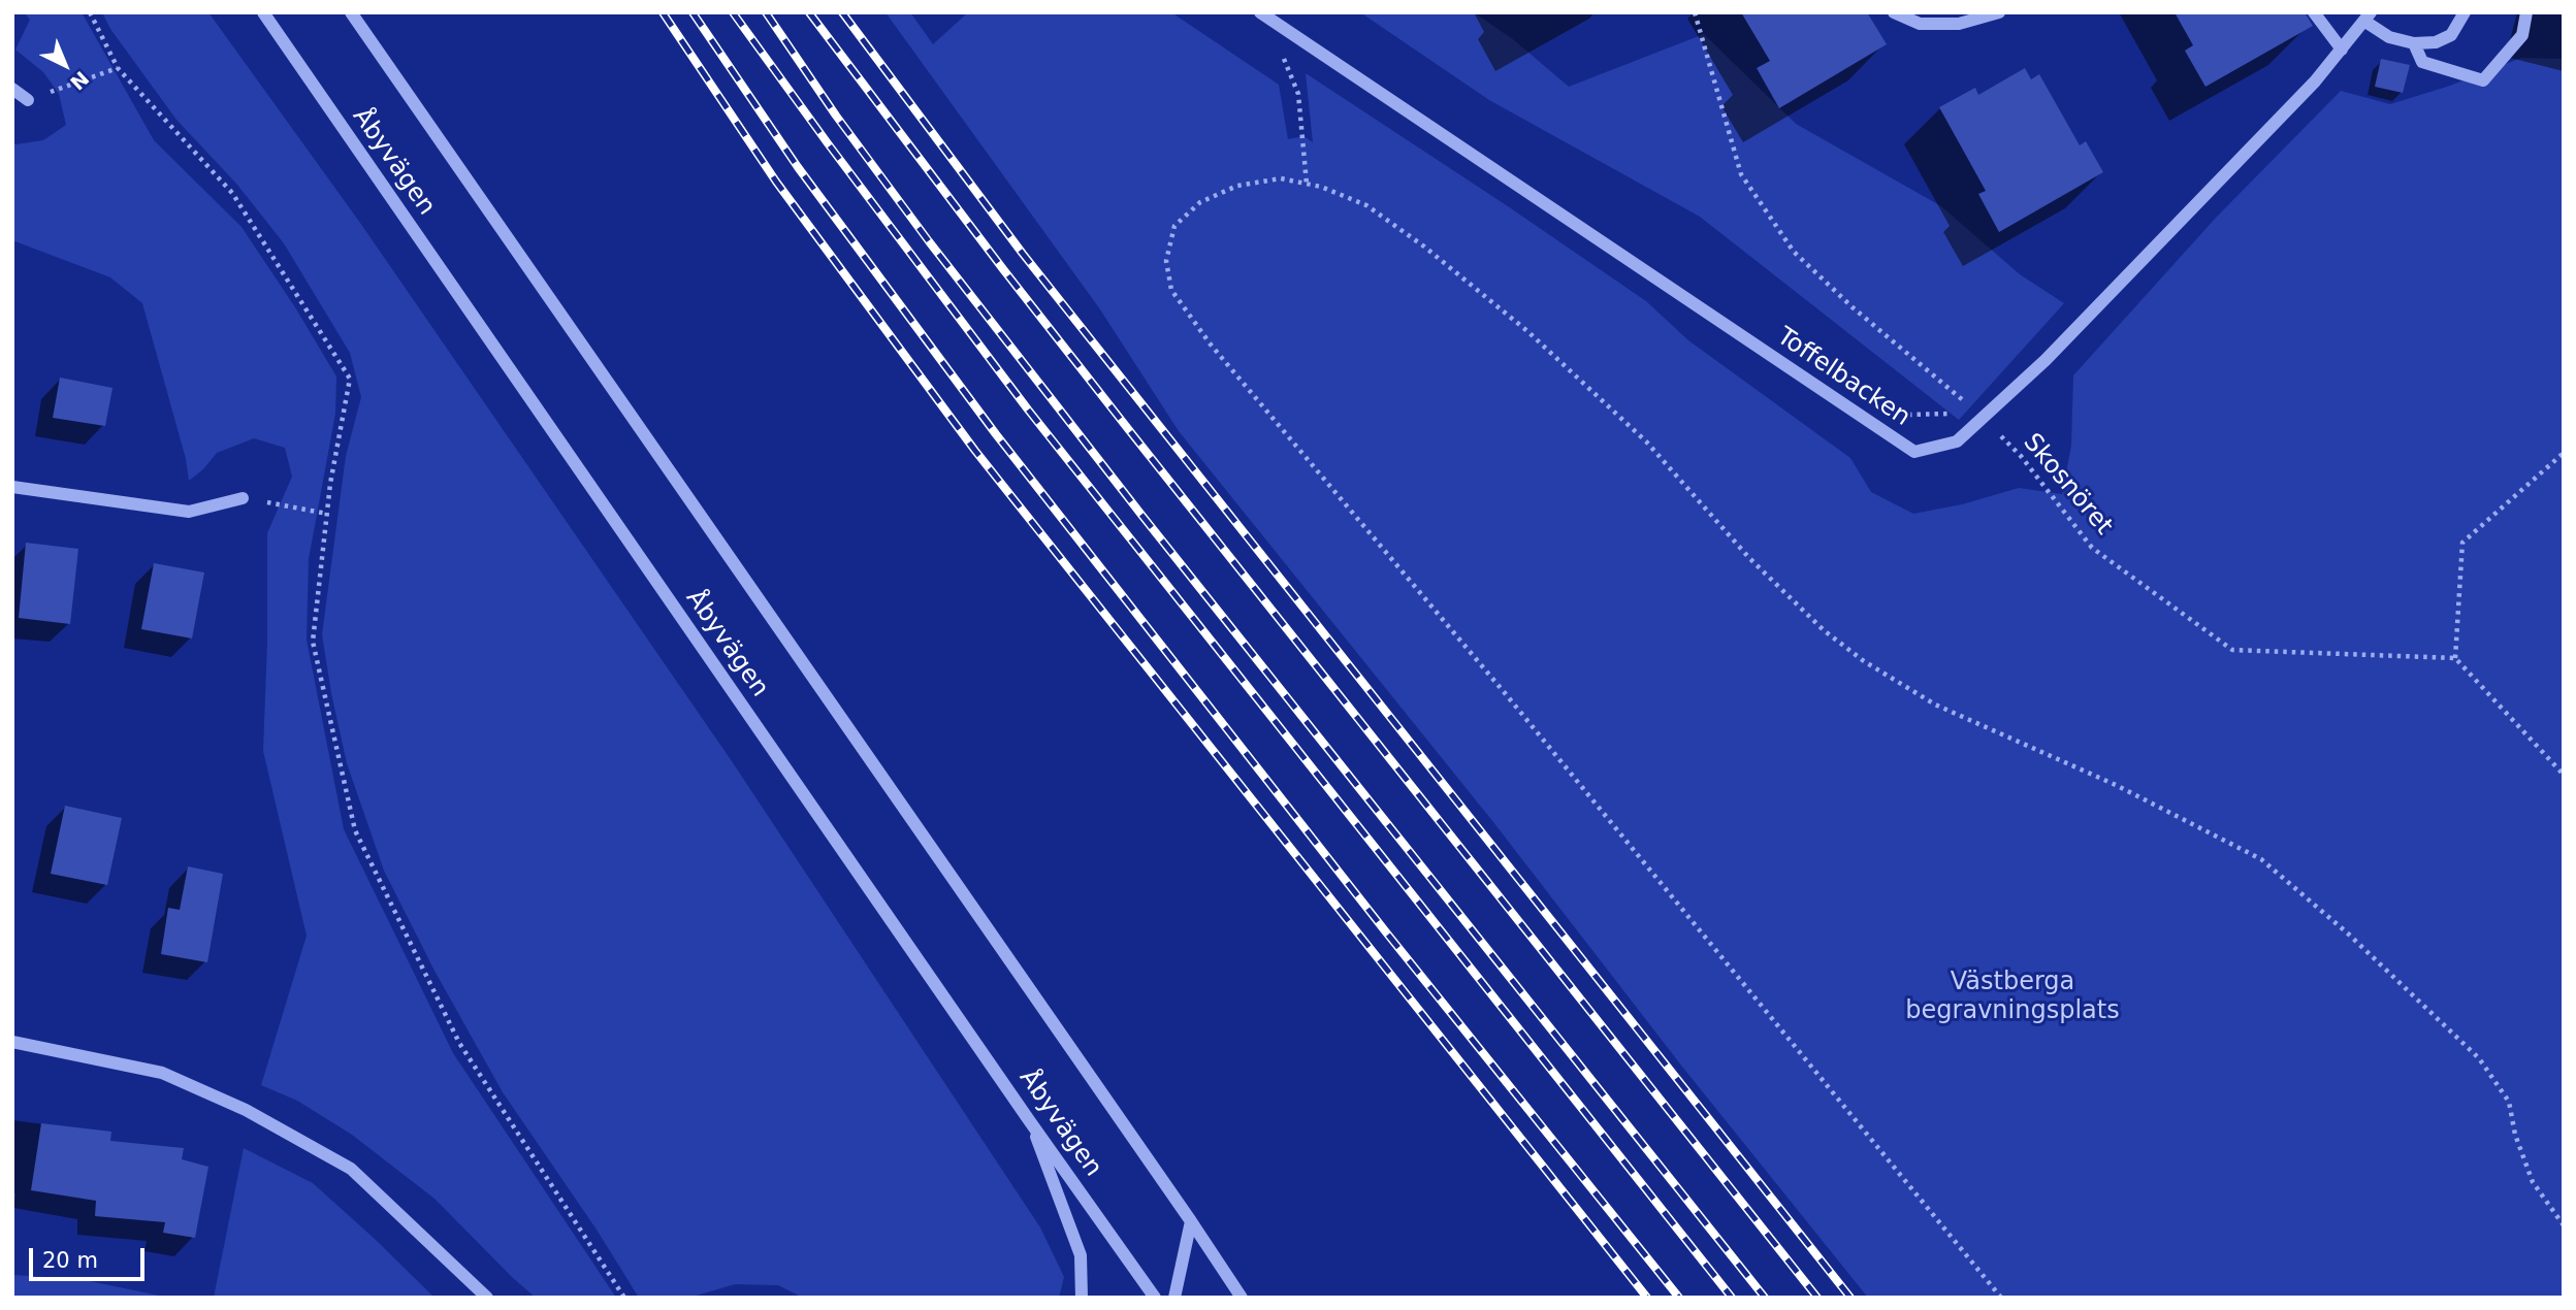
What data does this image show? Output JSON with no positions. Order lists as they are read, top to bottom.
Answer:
{
  "streets": {
    "street": ["Åbyvägen", "Toffelbacken"],
    "path": ["Skosnöret"]
  },
  "crossings": [
    ["Toffelbacken", "Skosnöret"]
  ],
  "parks": ["Västberga begravningsplats"],
  "scale_bar": "20 m",
  "north": "bottom right"
}
